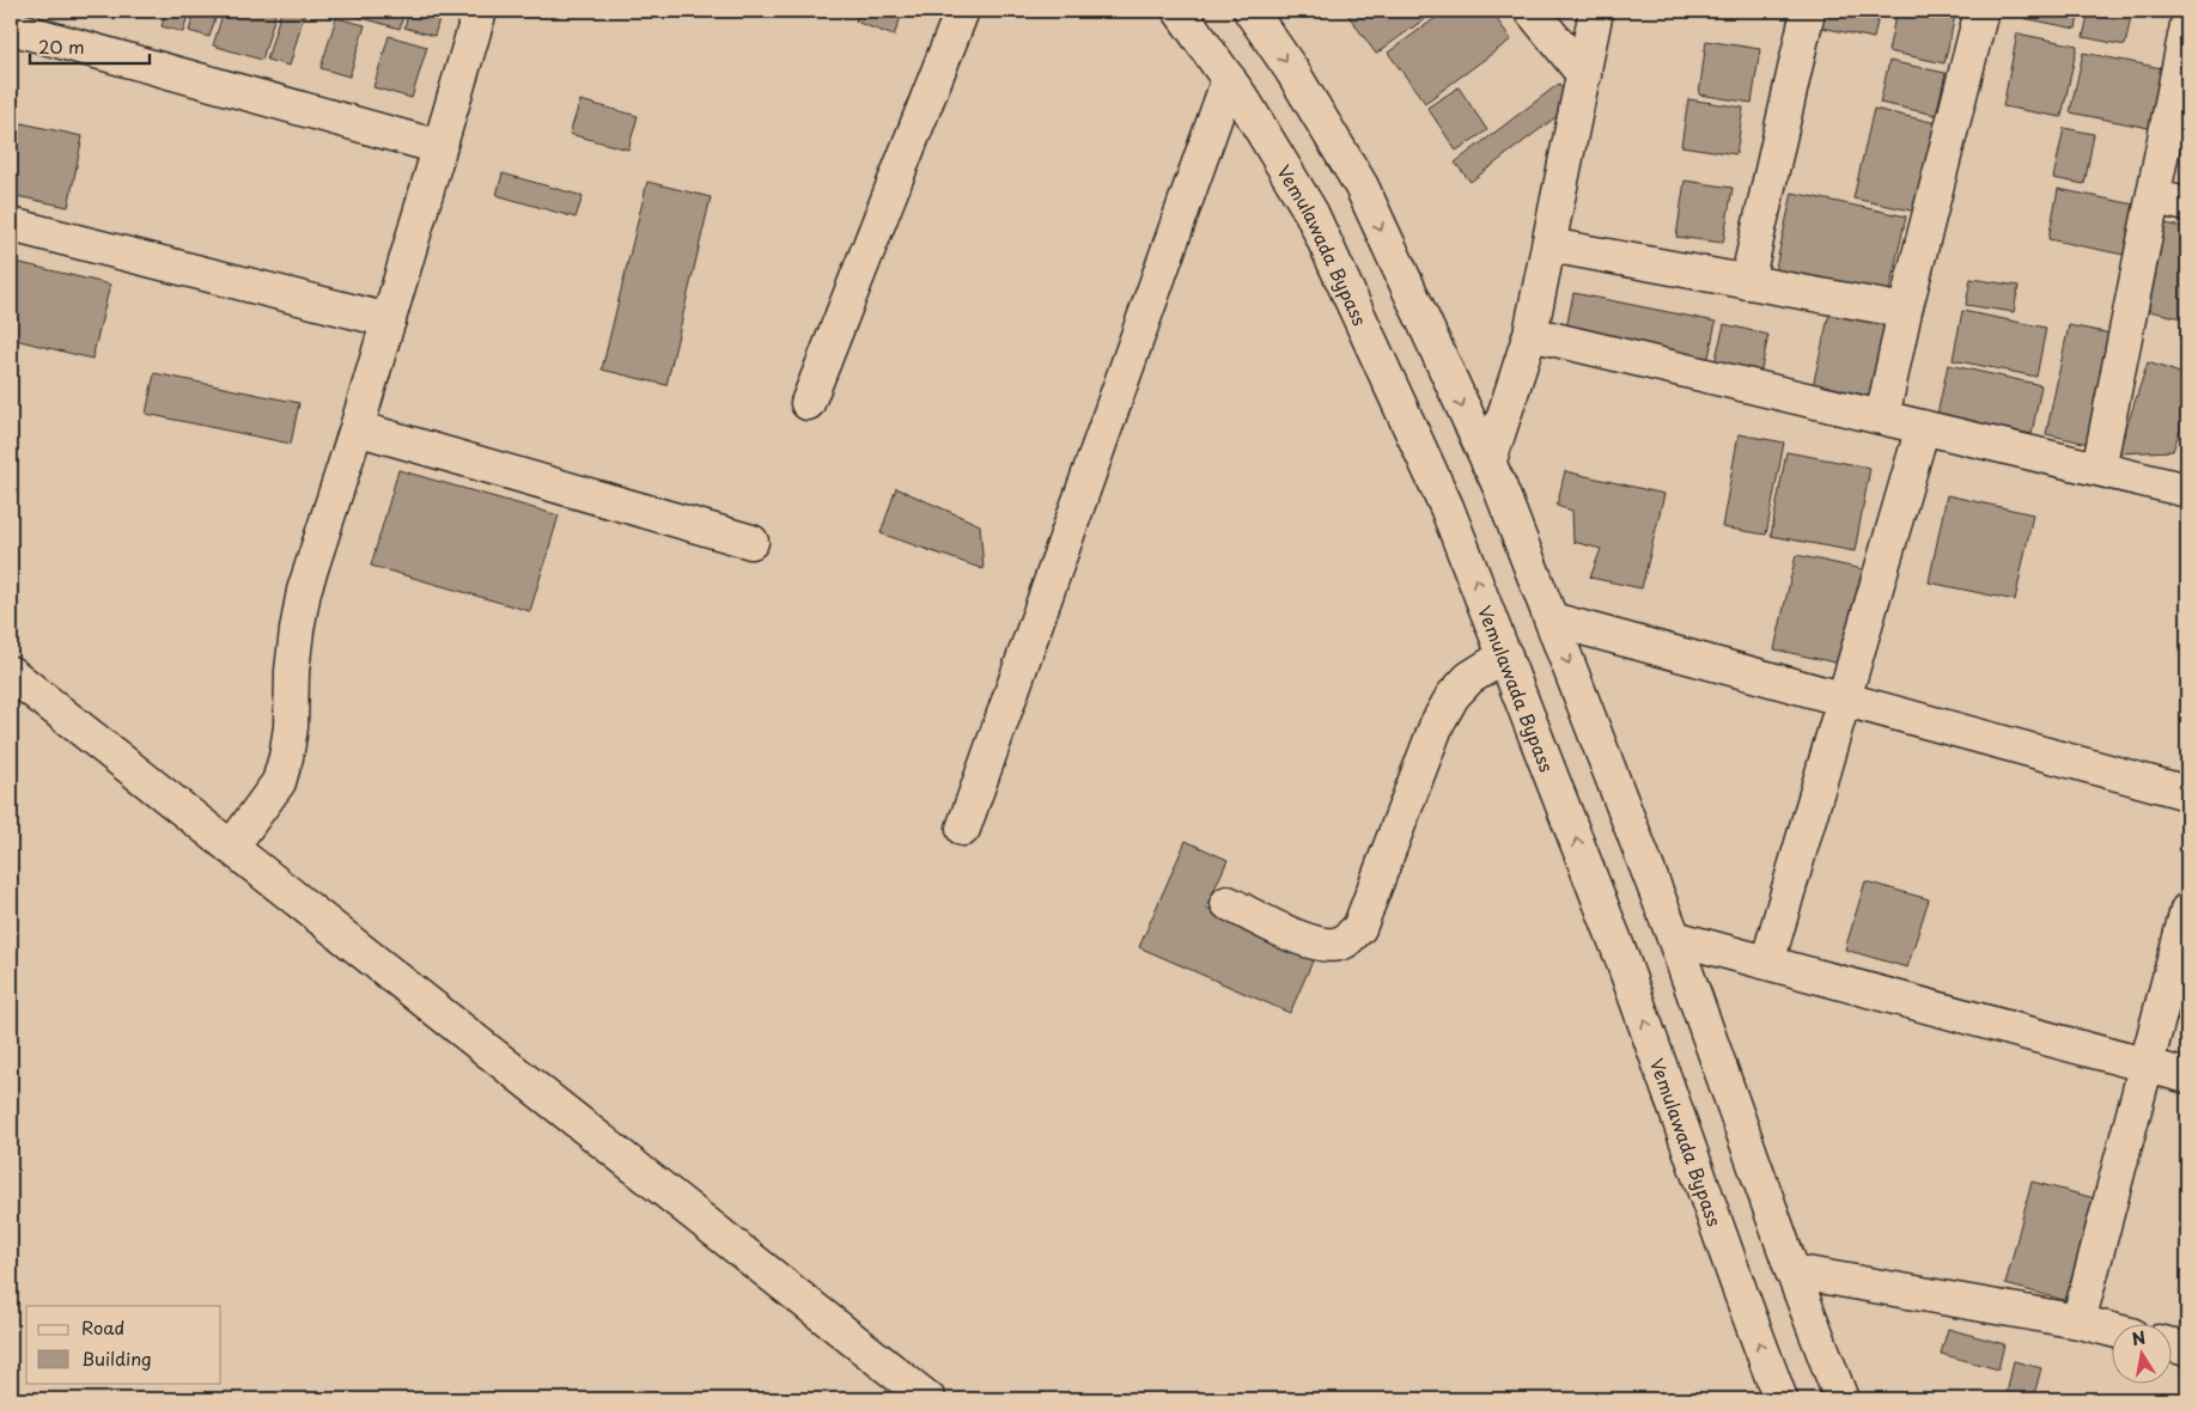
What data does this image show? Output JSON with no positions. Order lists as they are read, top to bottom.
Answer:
{
  "streets": {
    "street": ["Vemulawada Bypass"]
  },
  "legend": ["Road", "Building"],
  "scale_bar": "20 m",
  "north": "top"
}
